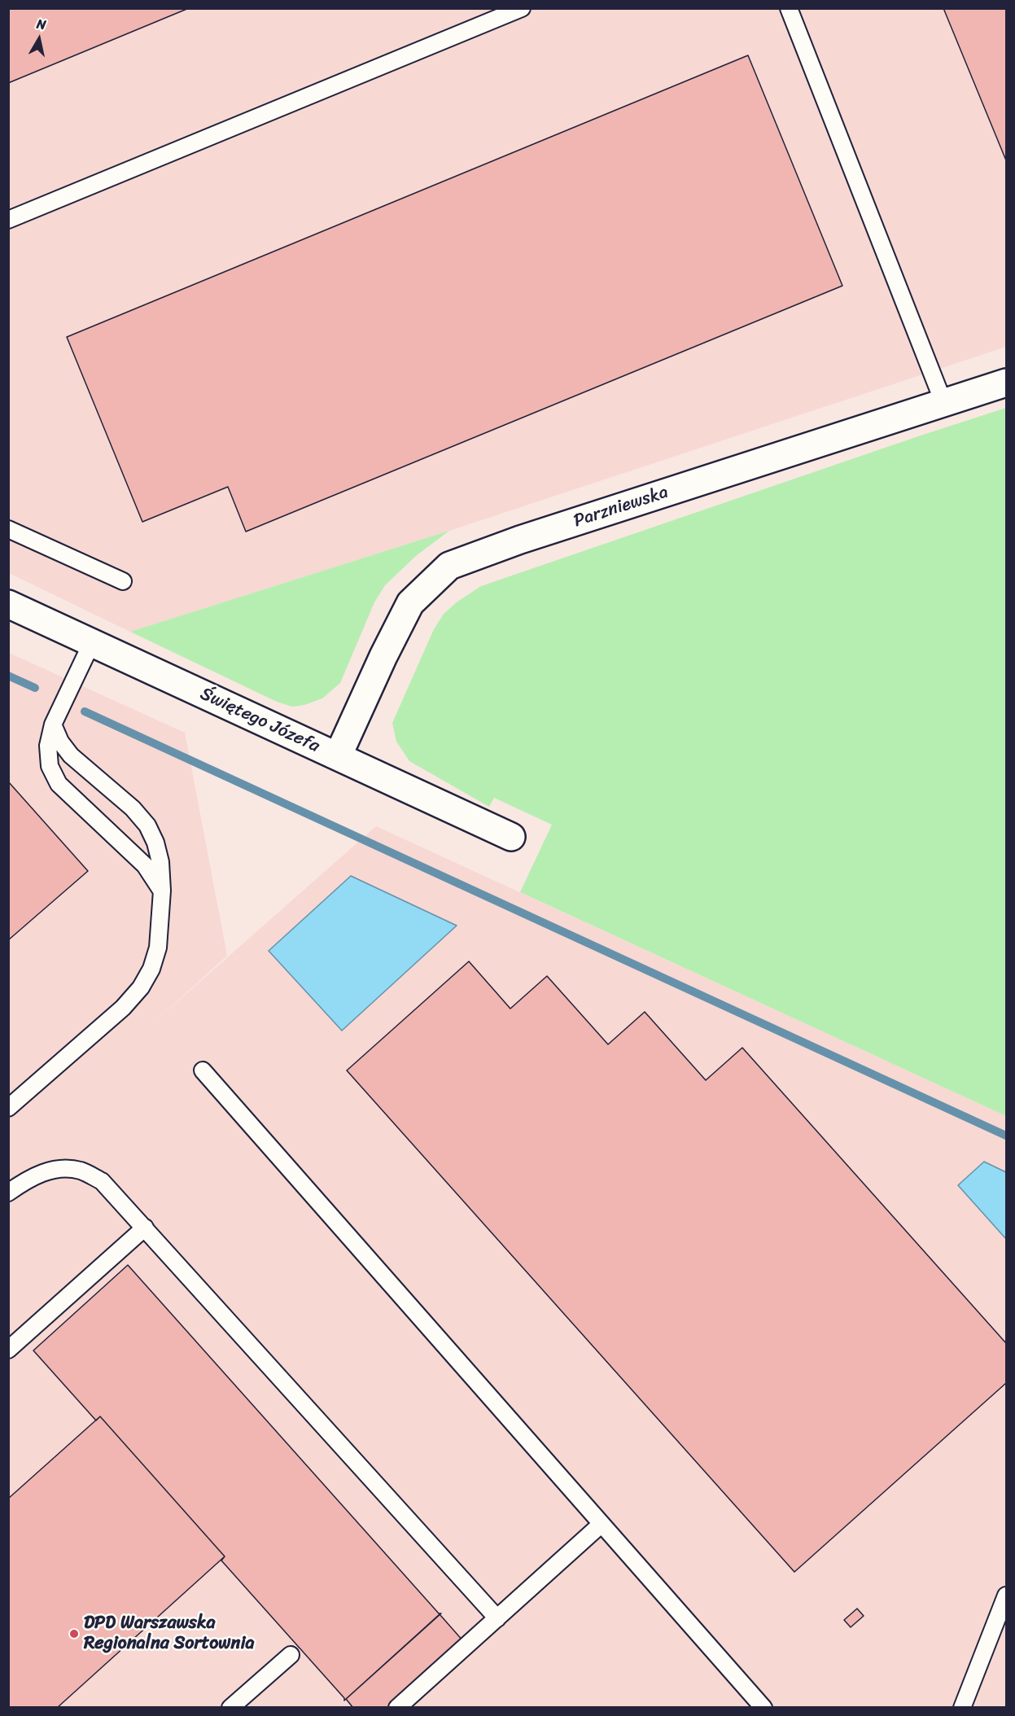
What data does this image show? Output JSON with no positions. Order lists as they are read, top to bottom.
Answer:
{
  "streets": {
    "street": ["Parzniewska", "Świętego Józefa"]
  },
  "crossings": [
    ["Parzniewska", "Świętego Józefa"]
  ],
  "places": ["DPD Warszawska Regionalna Sortownia"],
  "north": "top"
}
